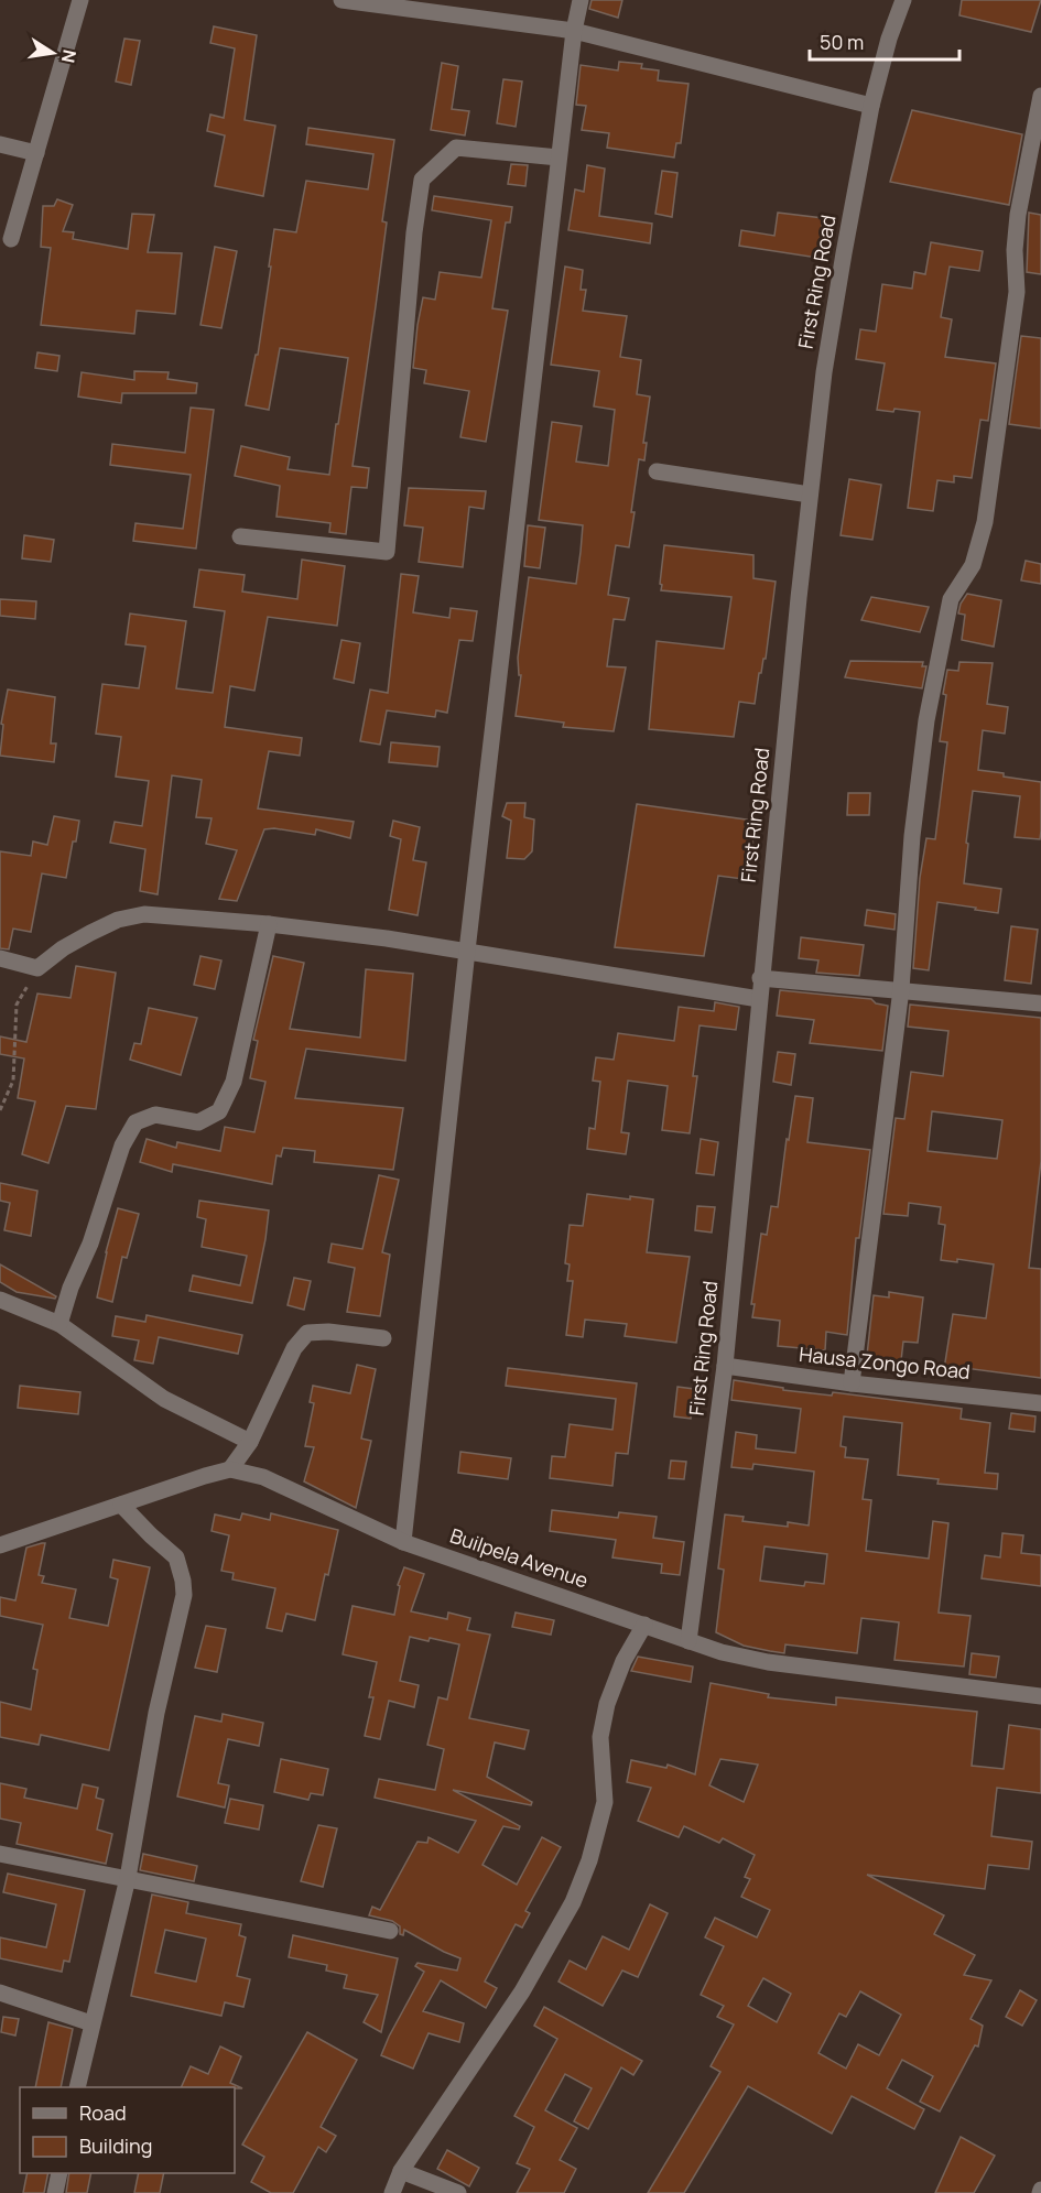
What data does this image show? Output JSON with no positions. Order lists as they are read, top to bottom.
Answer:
{
  "streets": {
    "street": ["First Ring Road", "Hausa Zongo Road", "Builpela Avenue"]
  },
  "crossings": [
    ["First Ring Road", "Hausa Zongo Road"],
    ["First Ring Road", "Builpela Avenue"]
  ],
  "legend": ["Road", "Building"],
  "scale_bar": "50 m",
  "north": "right"
}
